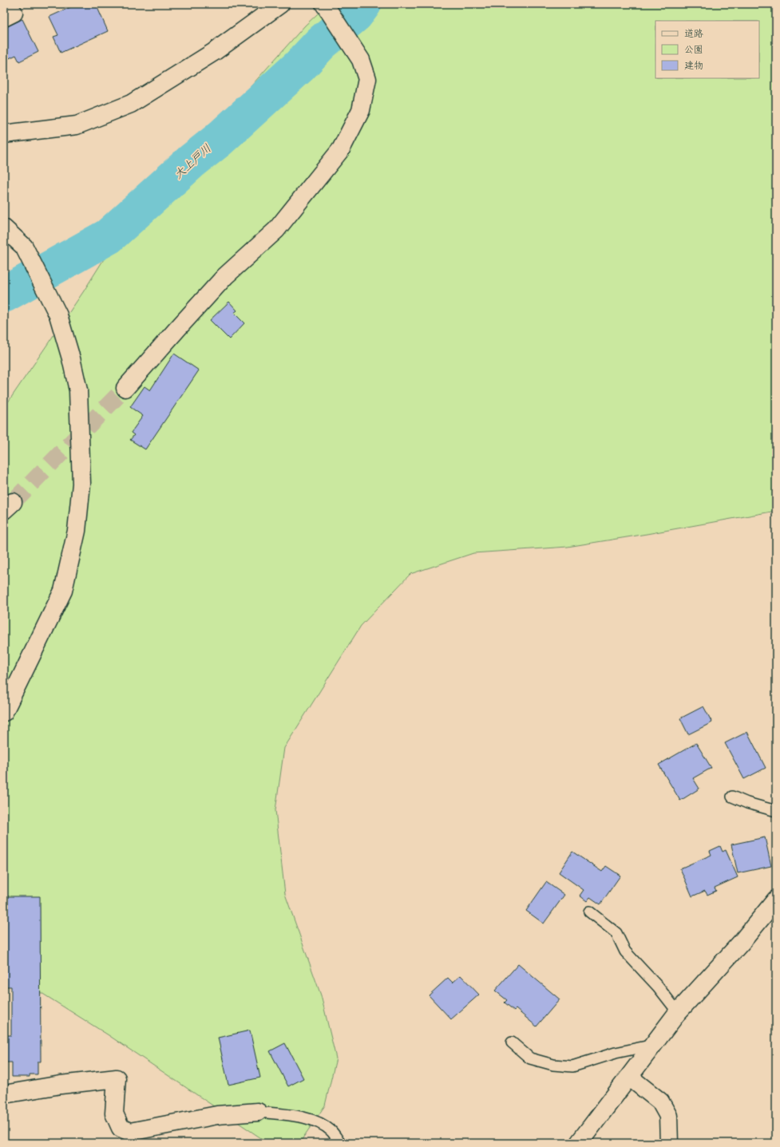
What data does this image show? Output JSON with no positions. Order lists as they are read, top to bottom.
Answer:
{
  "water": ["大上戸川"],
  "legend": ["道路", "公園", "建物"]
}
